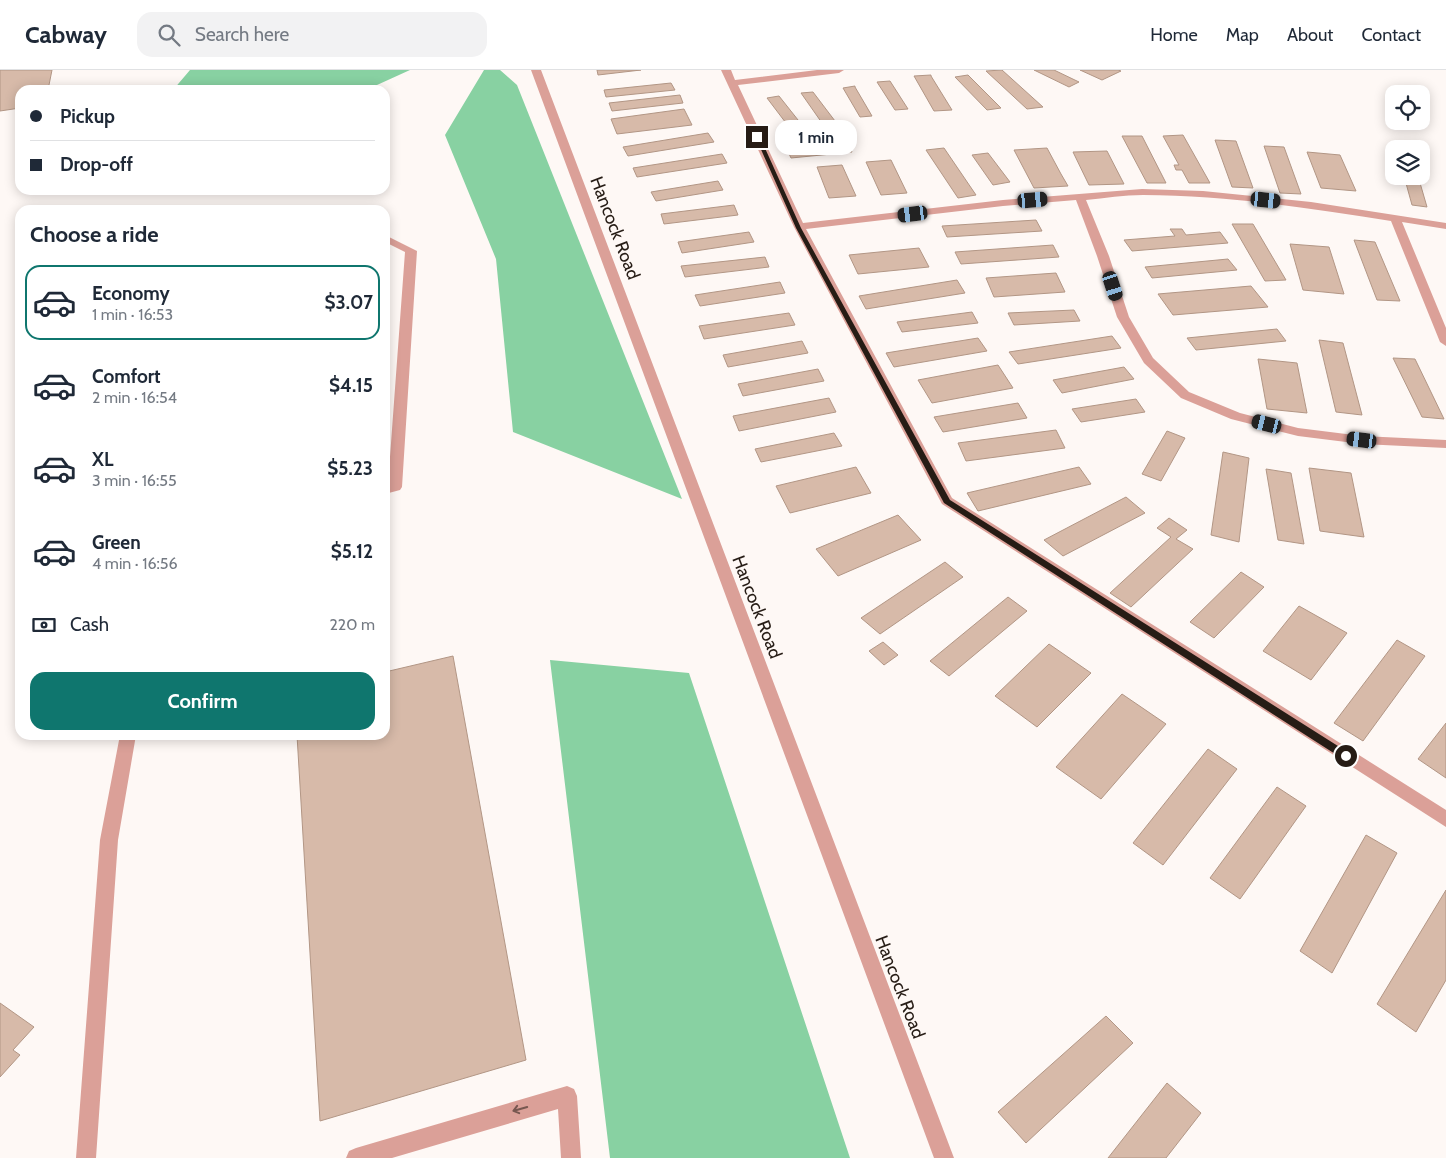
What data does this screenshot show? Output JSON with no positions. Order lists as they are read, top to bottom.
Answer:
{
  "streets": {
    "street": ["Hancock Road"]
  },
  "page": {
    "header": "Cabway",
    "search": "Search here",
    "nav": [
      "Home",
      "Map",
      "About",
      "Contact"
    ],
    "banner": ["Pickup", "Drop-off"],
    "bubble": "1 min",
    "heading": "Choose a ride",
    "list": [
      {
        "name": "Economy",
        "note": "1 min · 16:53",
        "value": "$3.07"
      },
      {
        "name": "Comfort",
        "note": "2 min · 16:54",
        "value": "$4.15"
      },
      {
        "name": "XL",
        "note": "3 min · 16:55",
        "value": "$5.23"
      },
      {
        "name": "Green",
        "note": "4 min · 16:56",
        "value": "$5.12"
      }
    ],
    "pay": ["Cash", "220 m"],
    "buttons": "Confirm"
  }
}
